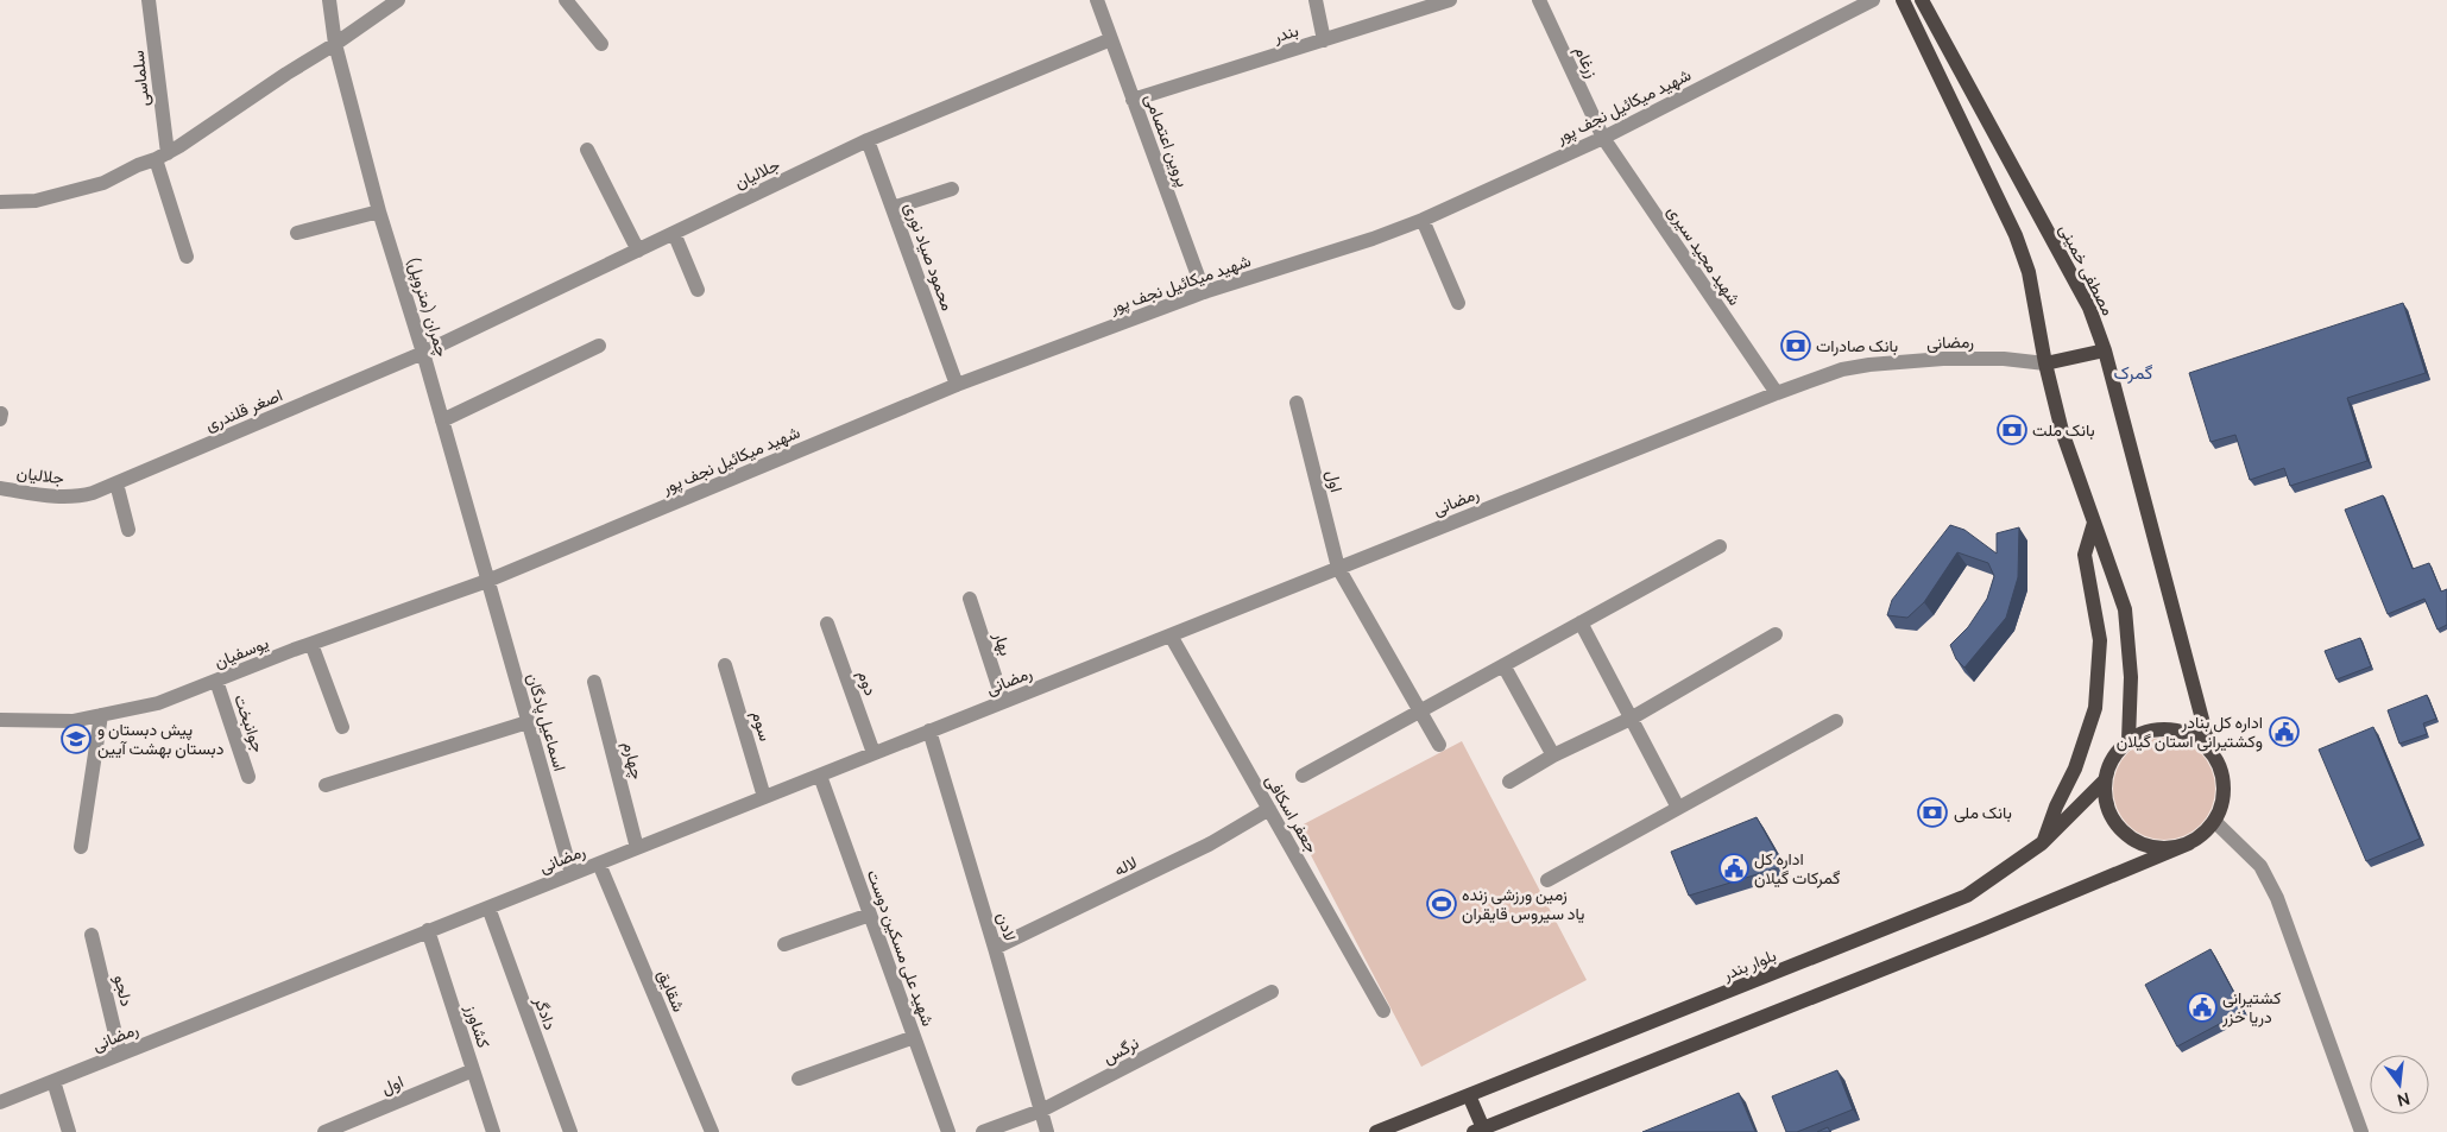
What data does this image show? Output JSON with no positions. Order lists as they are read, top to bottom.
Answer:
{
  "streets": {
    "main road": ["مصطفی خمینی", "بلوار بندر"],
    "street": [
      "بندر",
      "زرغام",
      "سلماسی",
      "شهید میکائیل نجف پور",
      "پروین اعتصامی",
      "جلالیان",
      "شهید مجید سیری",
      "محمود صیاد نوری",
      "چمران (متروپل)",
      "رمضانی",
      "اصغر قلندری",
      "اول",
      "بهار",
      "یوسفیان",
      "دوم",
      "اسماعیل پادگان",
      "جوانبخت",
      "سوم",
      "چهارم",
      "جعفر اسکافی",
      "لاله",
      "لادن",
      "شهید علی مسکین دوست",
      "دلجو",
      "شقایق",
      "دادگر",
      "کشاورز",
      "نرگس"
    ]
  },
  "crossings": [
    ["بندر", "پروین اعتصامی"],
    ["زرغام", "شهید میکائیل نجف پور"],
    ["زرغام", "شهید مجید سیری"],
    ["شهید میکائیل نجف پور", "پروین اعتصامی"],
    ["شهید میکائیل نجف پور", "شهید مجید سیری"],
    ["شهید میکائیل نجف پور", "محمود صیاد نوری"],
    ["شهید میکائیل نجف پور", "چمران (متروپل)"],
    ["شهید میکائیل نجف پور", "یوسفیان"],
    ["شهید میکائیل نجف پور", "اسماعیل پادگان"],
    ["پروین اعتصامی", "جلالیان"],
    ["جلالیان", "محمود صیاد نوری"],
    ["جلالیان", "چمران (متروپل)"],
    ["جلالیان", "اصغر قلندری"],
    ["شهید مجید سیری", "رمضانی"],
    ["مصطفی خمینی", "بلوار بندر"],
    ["چمران (متروپل)", "اصغر قلندری"],
    ["چمران (متروپل)", "یوسفیان"],
    ["چمران (متروپل)", "اسماعیل پادگان"],
    ["رمضانی", "اول"],
    ["رمضانی", "بهار"],
    ["رمضانی", "دوم"],
    ["رمضانی", "اسماعیل پادگان"],
    ["رمضانی", "سوم"],
    ["رمضانی", "چهارم"],
    ["رمضانی", "جعفر اسکافی"],
    ["رمضانی", "لادن"],
    ["رمضانی", "شهید علی مسکین دوست"],
    ["رمضانی", "دلجو"],
    ["رمضانی", "شقایق"],
    ["رمضانی", "دادگر"],
    ["رمضانی", "کشاورز"],
    ["اول", "کشاورز"],
    ["یوسفیان", "اسماعیل پادگان"],
    ["یوسفیان", "جوانبخت"],
    ["جعفر اسکافی", "لاله"],
    ["لاله", "لادن"],
    ["لادن", "نرگس"]
  ],
  "districts": ["گمرک"],
  "places": {
    "bank": ["بانک صادرات", "بانک ملت", "بانک ملی"],
    "public building": ["اداره کل بنادر وکشتیرانی استان گیلان", "اداره کل گمرکات گیلان", "کشتیرانی دریا خزر"],
    "school or university": ["پیش دبستان و دبستان بهشت آیین"],
    "sports": ["زمین ورزشی زنده یاد سیروس قایقران"]
  },
  "north": "bottom"
}
